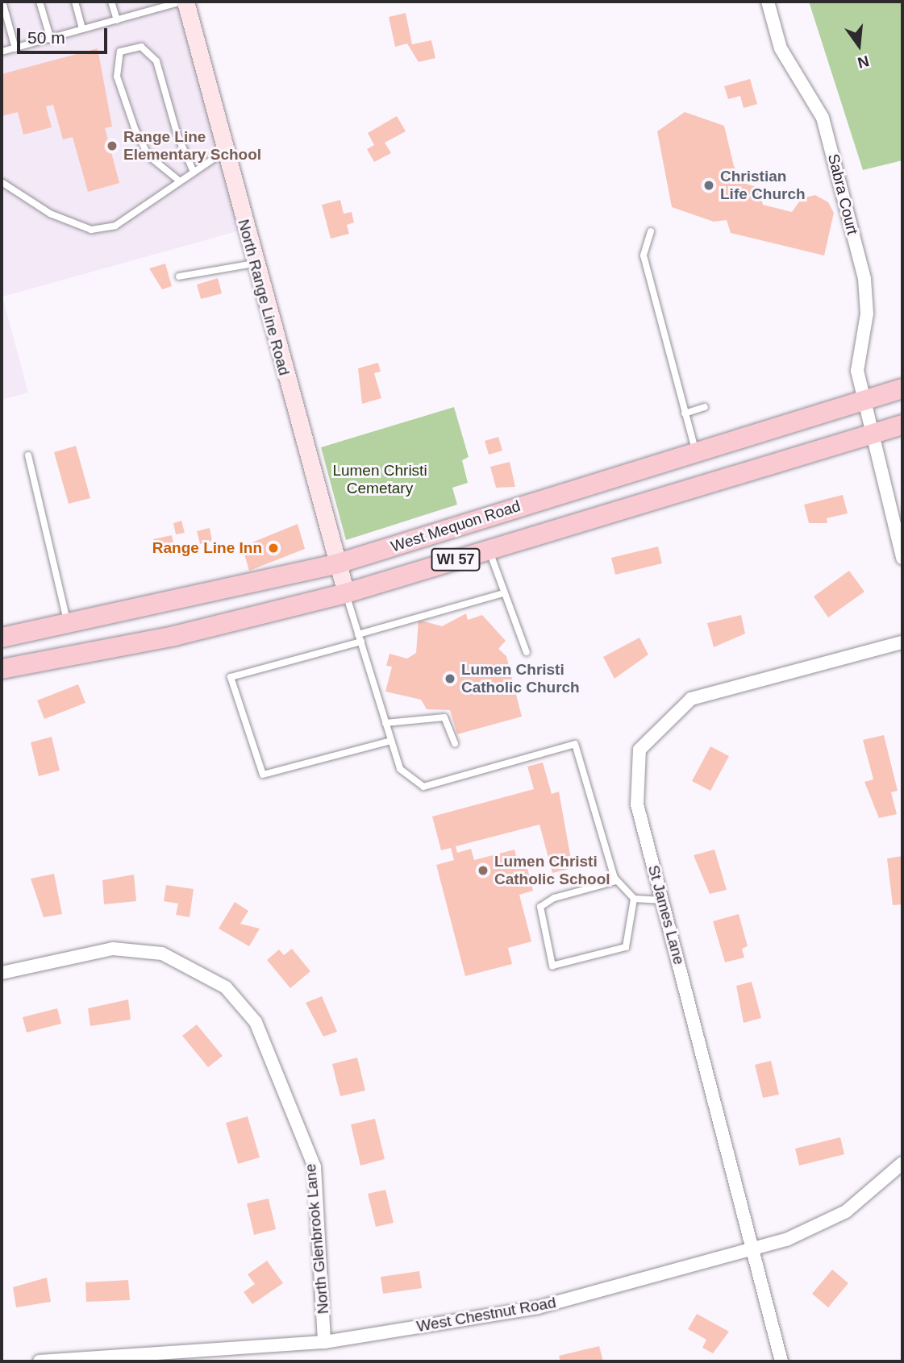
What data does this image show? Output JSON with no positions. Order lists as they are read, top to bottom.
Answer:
{
  "streets": {
    "main road": ["West Mequon Road", "WI 57"],
    "street": [
      "Sabra Court",
      "North Range Line Road",
      "St James Lane",
      "North Glenbrook Lane",
      "West Chestnut Road"
    ]
  },
  "crossings": [
    ["Sabra Court", "West Mequon Road"],
    ["North Range Line Road", "West Mequon Road"],
    ["St James Lane", "West Chestnut Road"],
    ["North Glenbrook Lane", "West Chestnut Road"]
  ],
  "parks": ["Lumen Christi Cemetary"],
  "places": [
    "Range Line Elementary School",
    "Christian Life Church",
    "Range Line Inn",
    "Lumen Christi Catholic Church",
    "Lumen Christi Catholic School"
  ],
  "scale_bar": "50 m",
  "north": "bottom"
}
